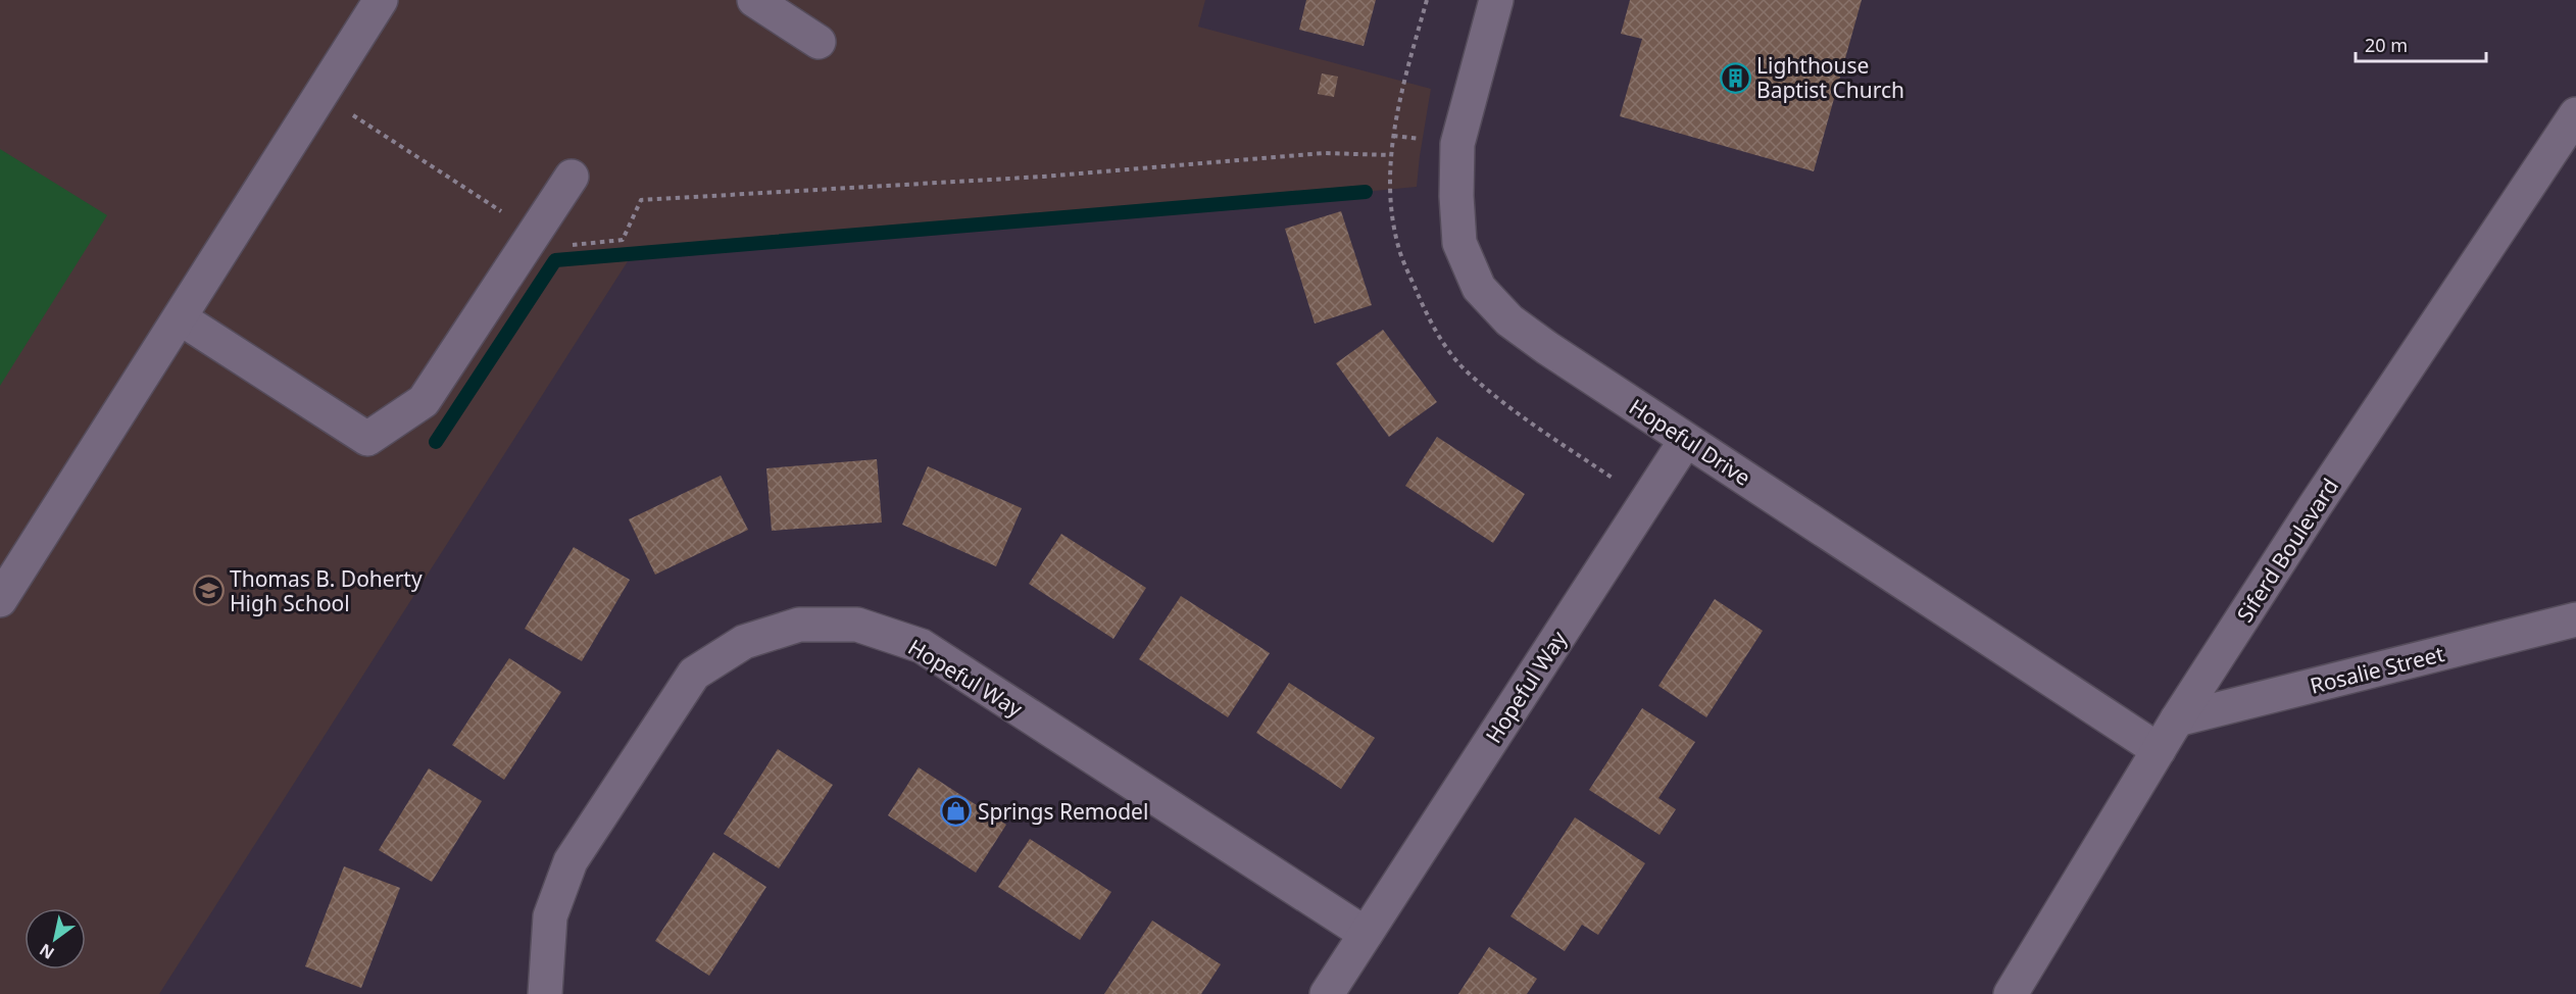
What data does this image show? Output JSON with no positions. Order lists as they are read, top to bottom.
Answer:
{
  "streets": {
    "street": [
      "Hopeful Drive",
      "Siferd Boulevard",
      "Rosalie Street",
      "Hopeful Way"
    ]
  },
  "crossings": [
    ["Hopeful Drive", "Siferd Boulevard"],
    ["Hopeful Drive", "Hopeful Way"],
    ["Siferd Boulevard", "Rosalie Street"]
  ],
  "places": {
    "building": ["Lighthouse Baptist Church"],
    "school or university": ["Thomas B. Doherty High School"],
    "shop": ["Springs Remodel"]
  },
  "scale_bar": "20 m",
  "north": "bottom left"
}
